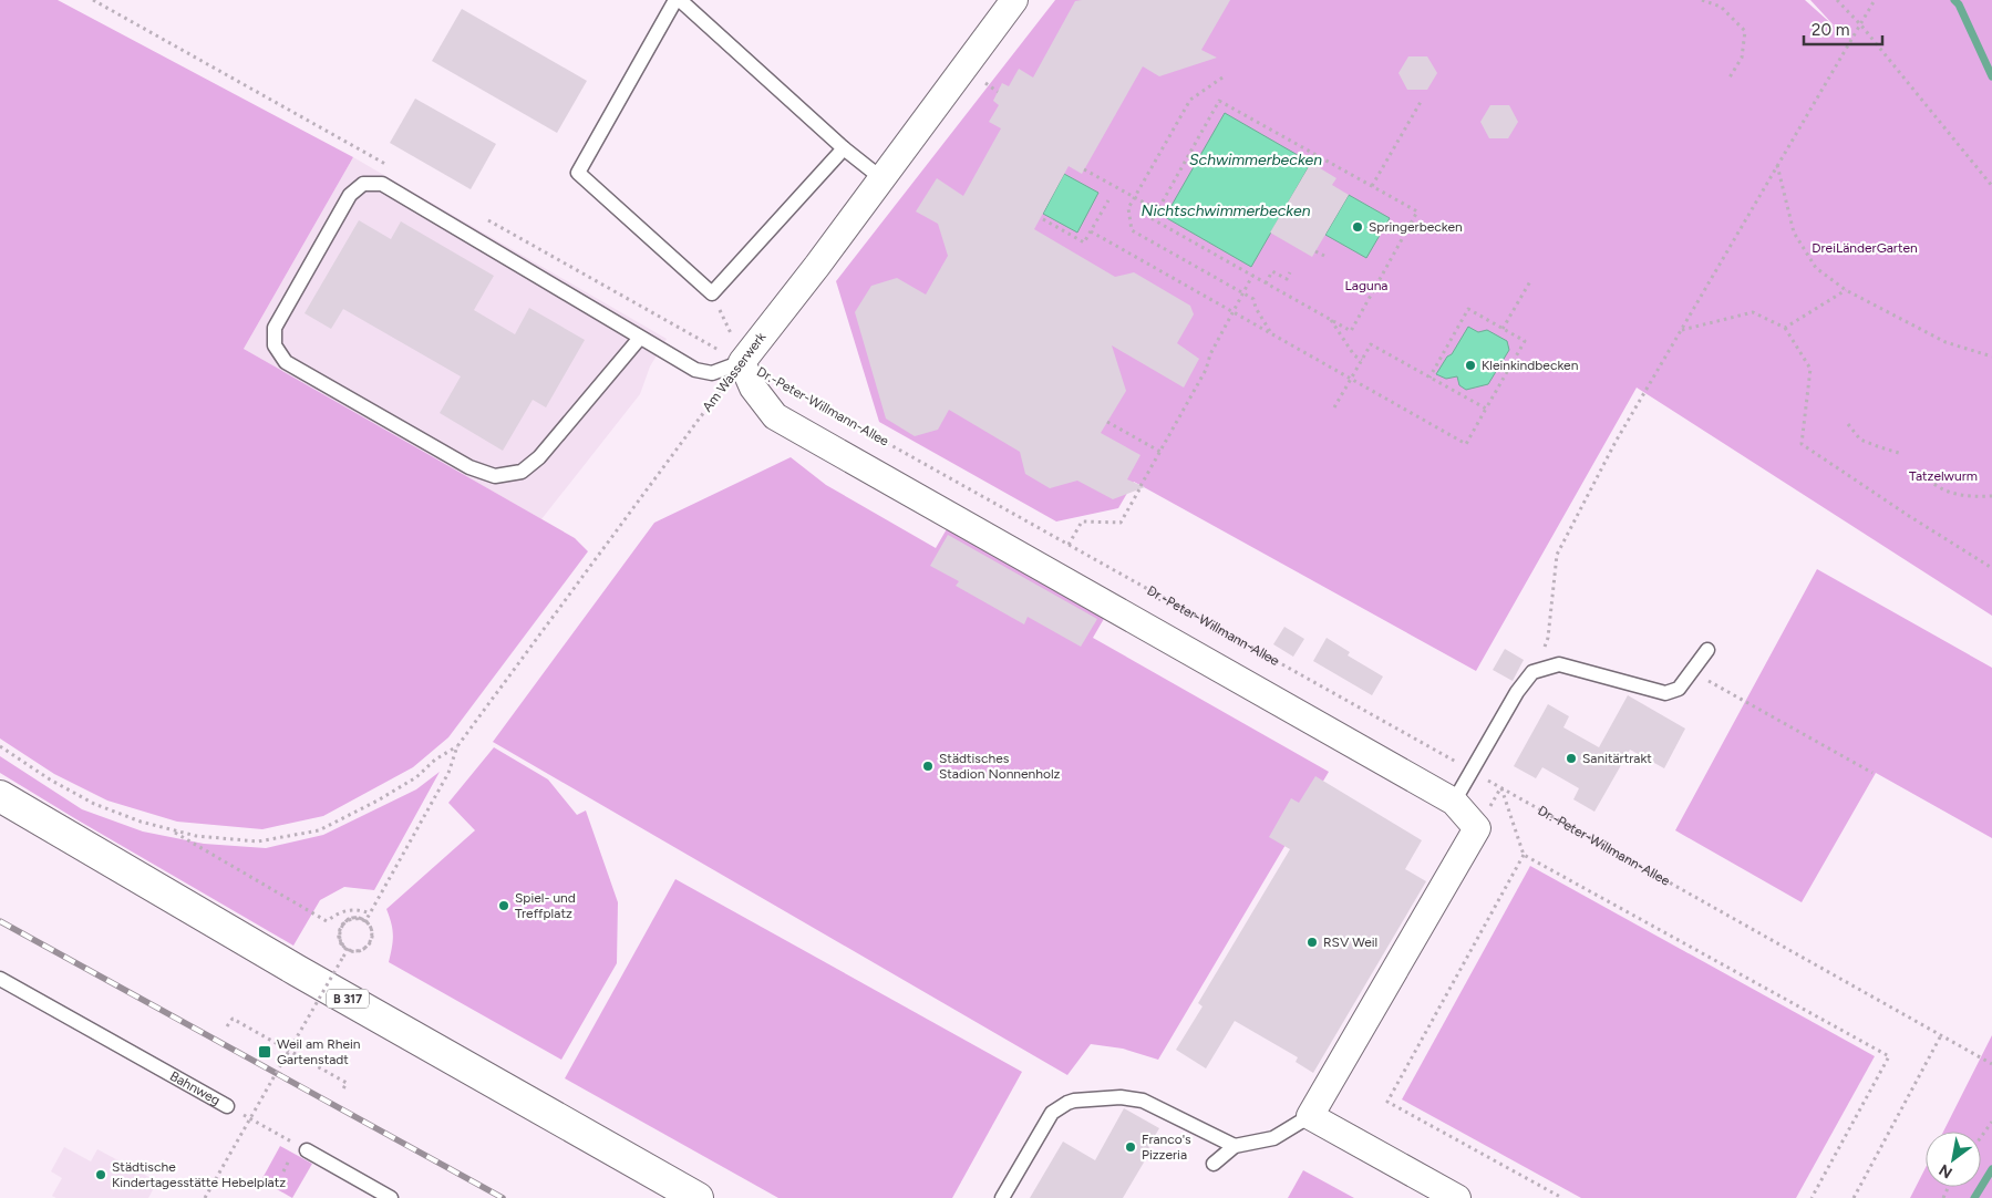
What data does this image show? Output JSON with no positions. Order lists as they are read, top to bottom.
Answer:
{
  "streets": {
    "main road": ["B 317"],
    "street": ["Am Wasserwerk", "Dr.-Peter-Willmann-Allee"],
    "lane": ["Bahnweg"]
  },
  "crossings": [
    ["Am Wasserwerk", "Dr.-Peter-Willmann-Allee"]
  ],
  "water": ["Schwimmerbecken", "Nichtschwimmerbecken"],
  "parks": ["DreiLänderGarten", "Laguna", "Tatzelwurm"],
  "places": {
    "other": [
      "Springerbecken",
      "Kleinkindbecken",
      "Sanitärtrakt",
      "Städtisches Stadion Nonnenholz",
      "Spiel- und Treffplatz",
      "RSV Weil",
      "Franco's Pizzeria",
      "Städtische Kindertagesstätte Hebelplatz"
    ],
    "transit": ["Weil am Rhein Gartenstadt"]
  },
  "scale_bar": "20 m",
  "north": "bottom left"
}
